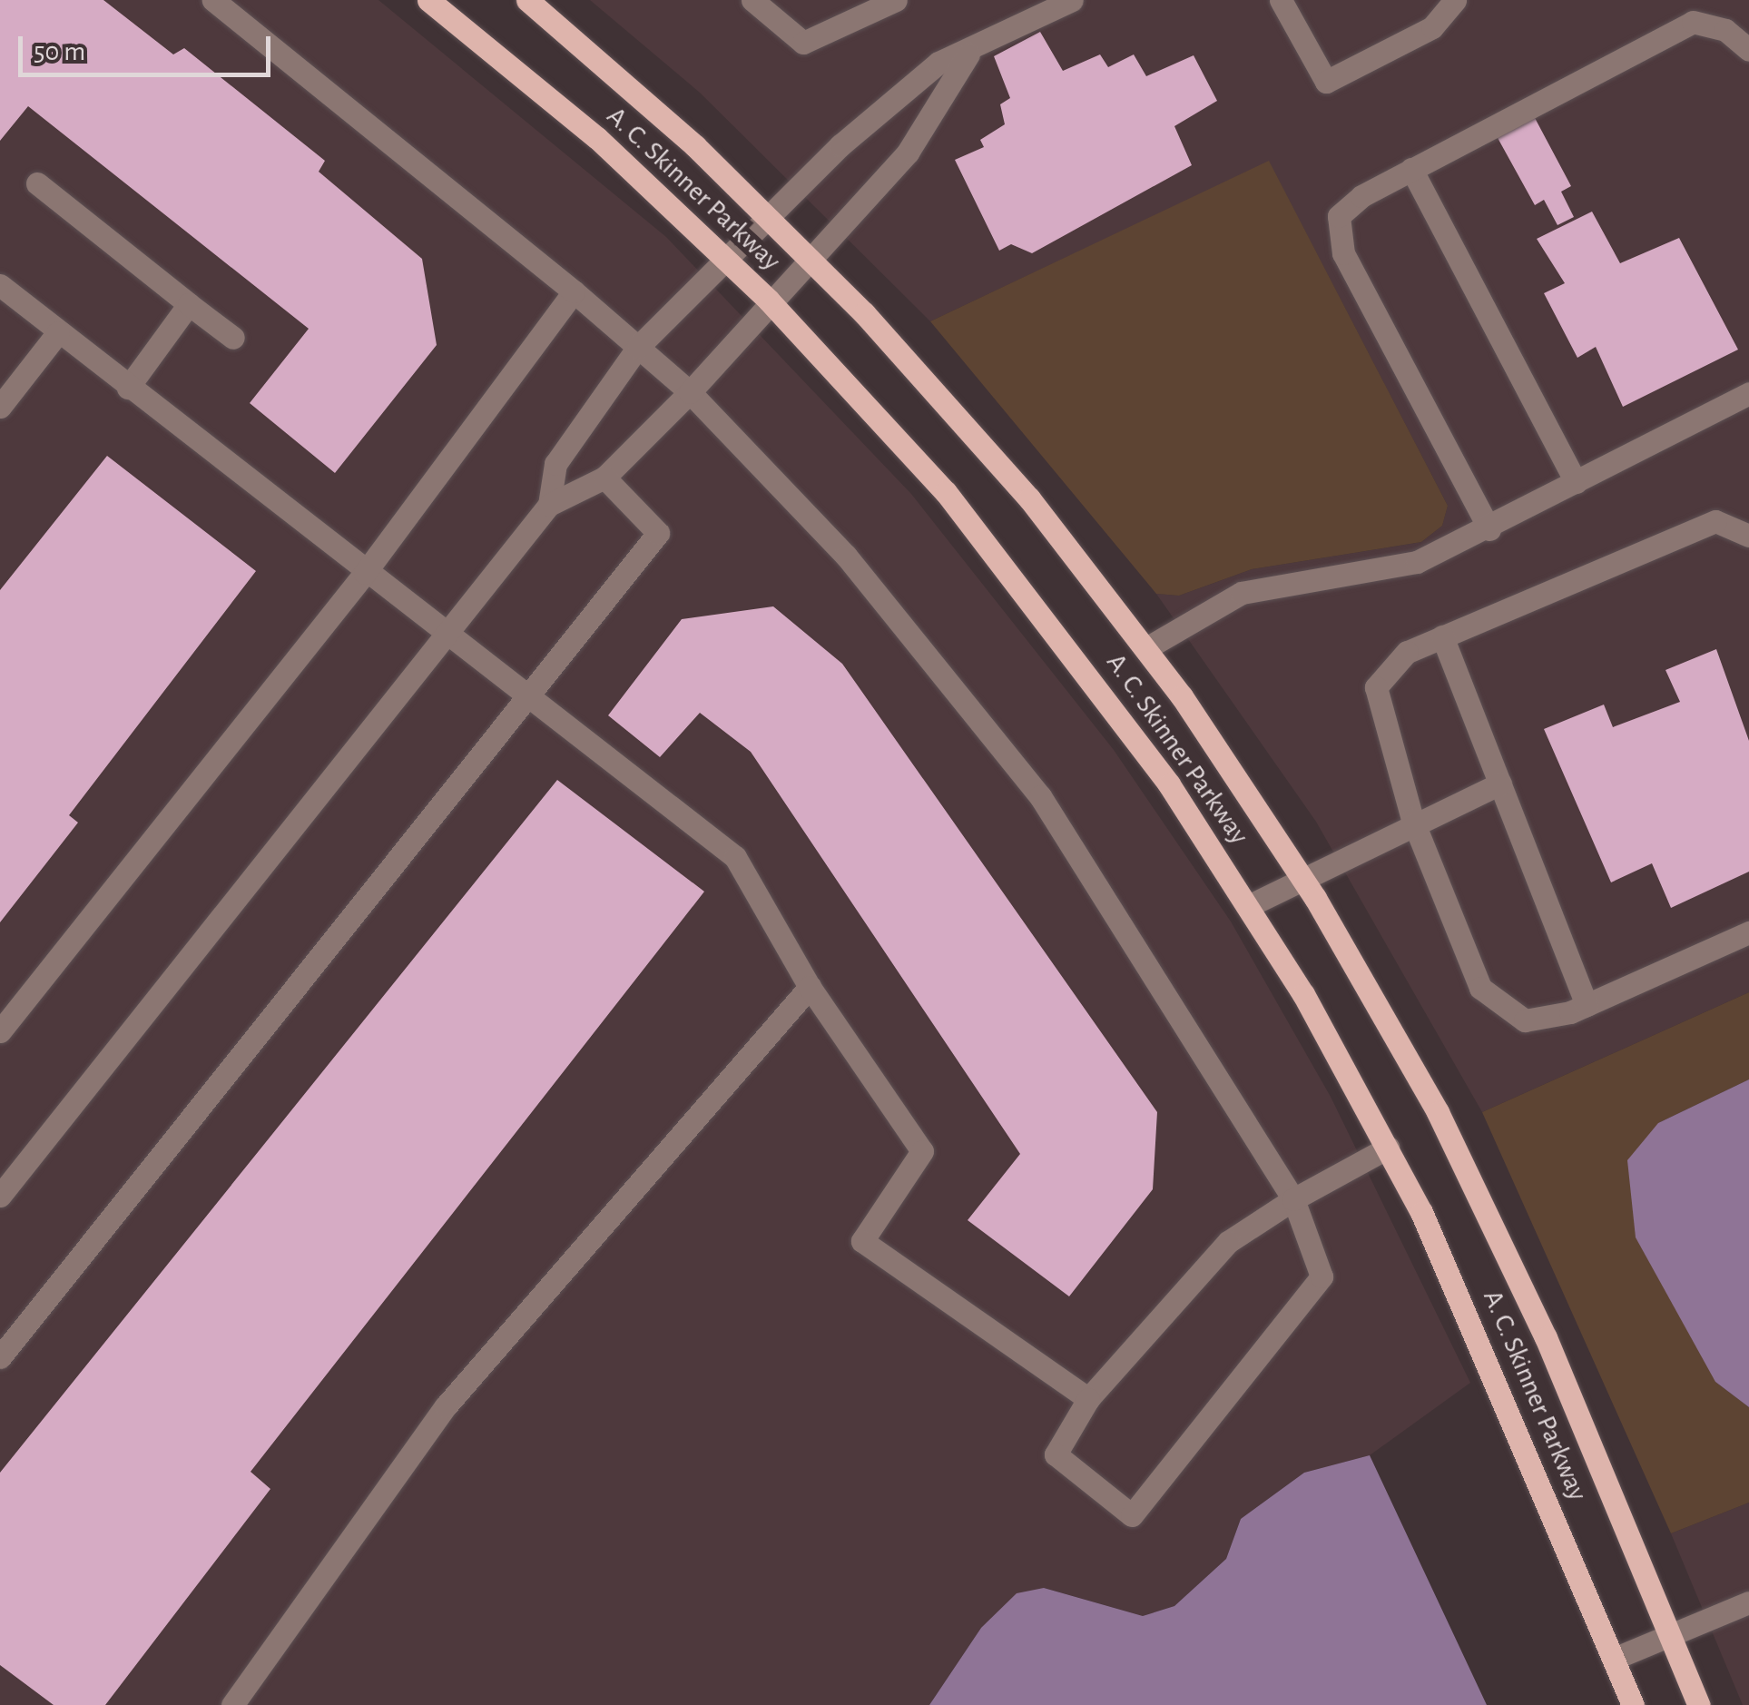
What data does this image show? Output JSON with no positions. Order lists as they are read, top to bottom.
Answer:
{
  "streets": {
    "main road": ["A. C. Skinner Parkway"]
  },
  "scale_bar": "50 m"
}
